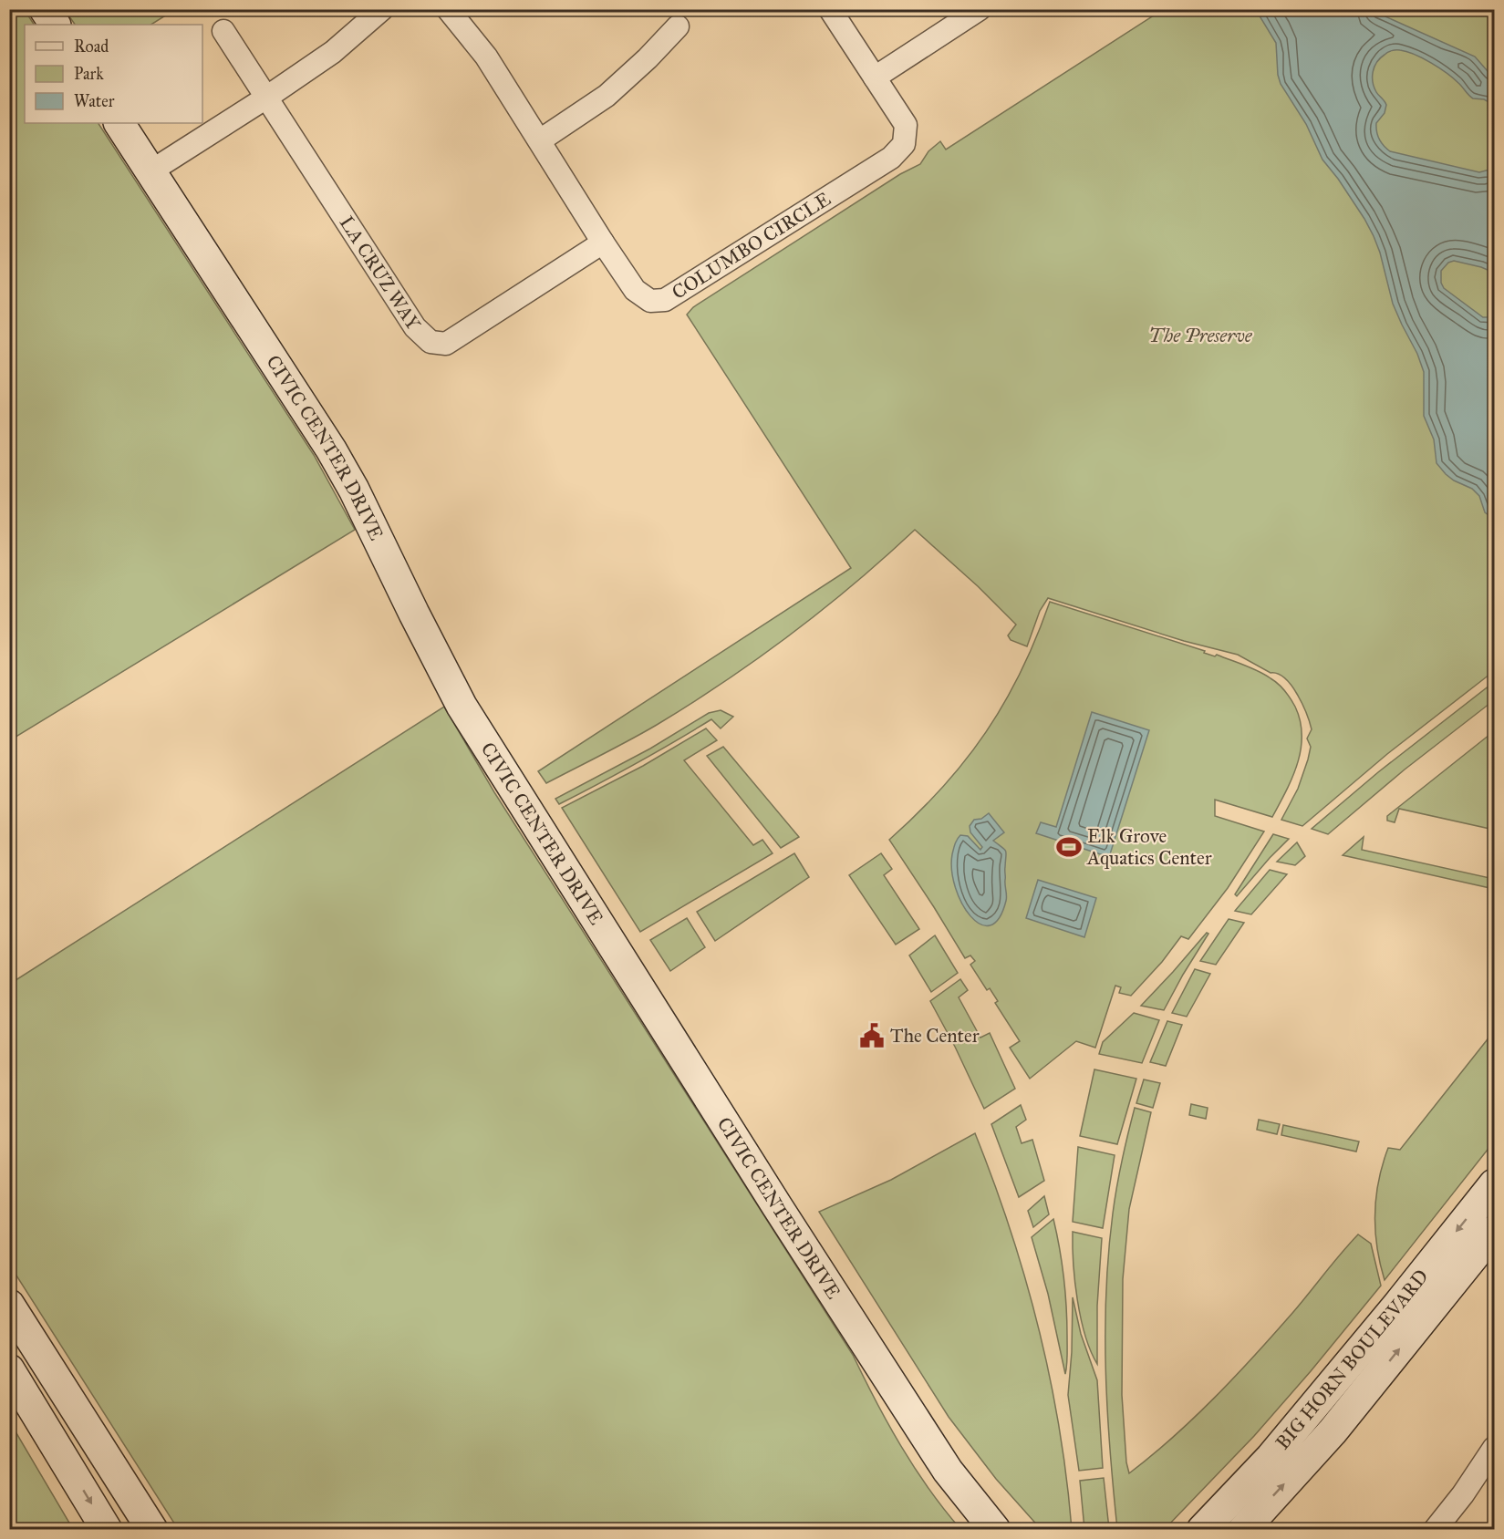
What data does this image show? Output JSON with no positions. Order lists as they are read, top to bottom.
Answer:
{
  "streets": {
    "street": [
      "COLUMBO CIRCLE",
      "LA CRUZ WAY",
      "CIVIC CENTER DRIVE",
      "BIG HORN BOULEVARD"
    ]
  },
  "crossings": [
    ["COLUMBO CIRCLE", "LA CRUZ WAY"]
  ],
  "parks": ["The Preserve"],
  "places": {
    "sports": ["Elk Grove Aquatics Center"],
    "public building": ["The Center"]
  },
  "legend": ["Road", "Park", "Water"]
}
